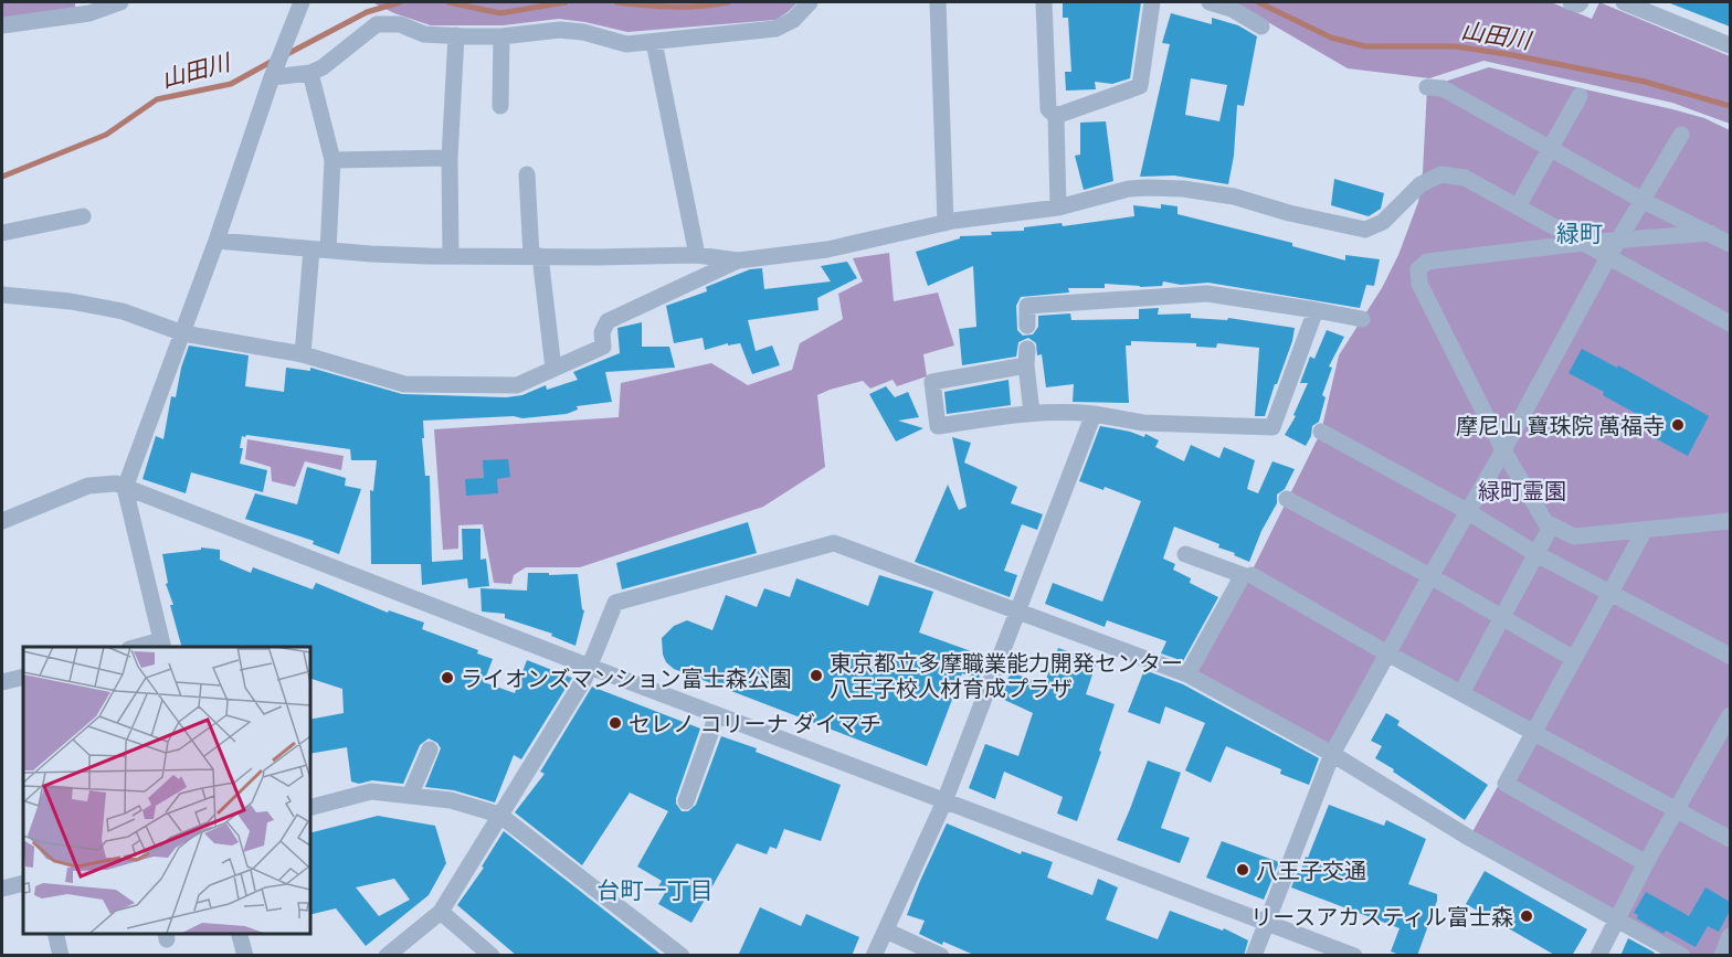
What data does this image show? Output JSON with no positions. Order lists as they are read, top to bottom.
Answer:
{
  "districts": ["緑町", "台町一丁目"],
  "water": ["山田川"],
  "parks": ["緑町霊園"],
  "places": [
    "摩尼山 寶珠院 萬福寺",
    "東京都立多摩職業能力開発センター 八王子校人材育成プラザ",
    "ライオンズマンション富士森公園",
    "セレノ コリーナ ダイマチ",
    "八王子交通",
    "リースアカスティル富士森"
  ]
}
